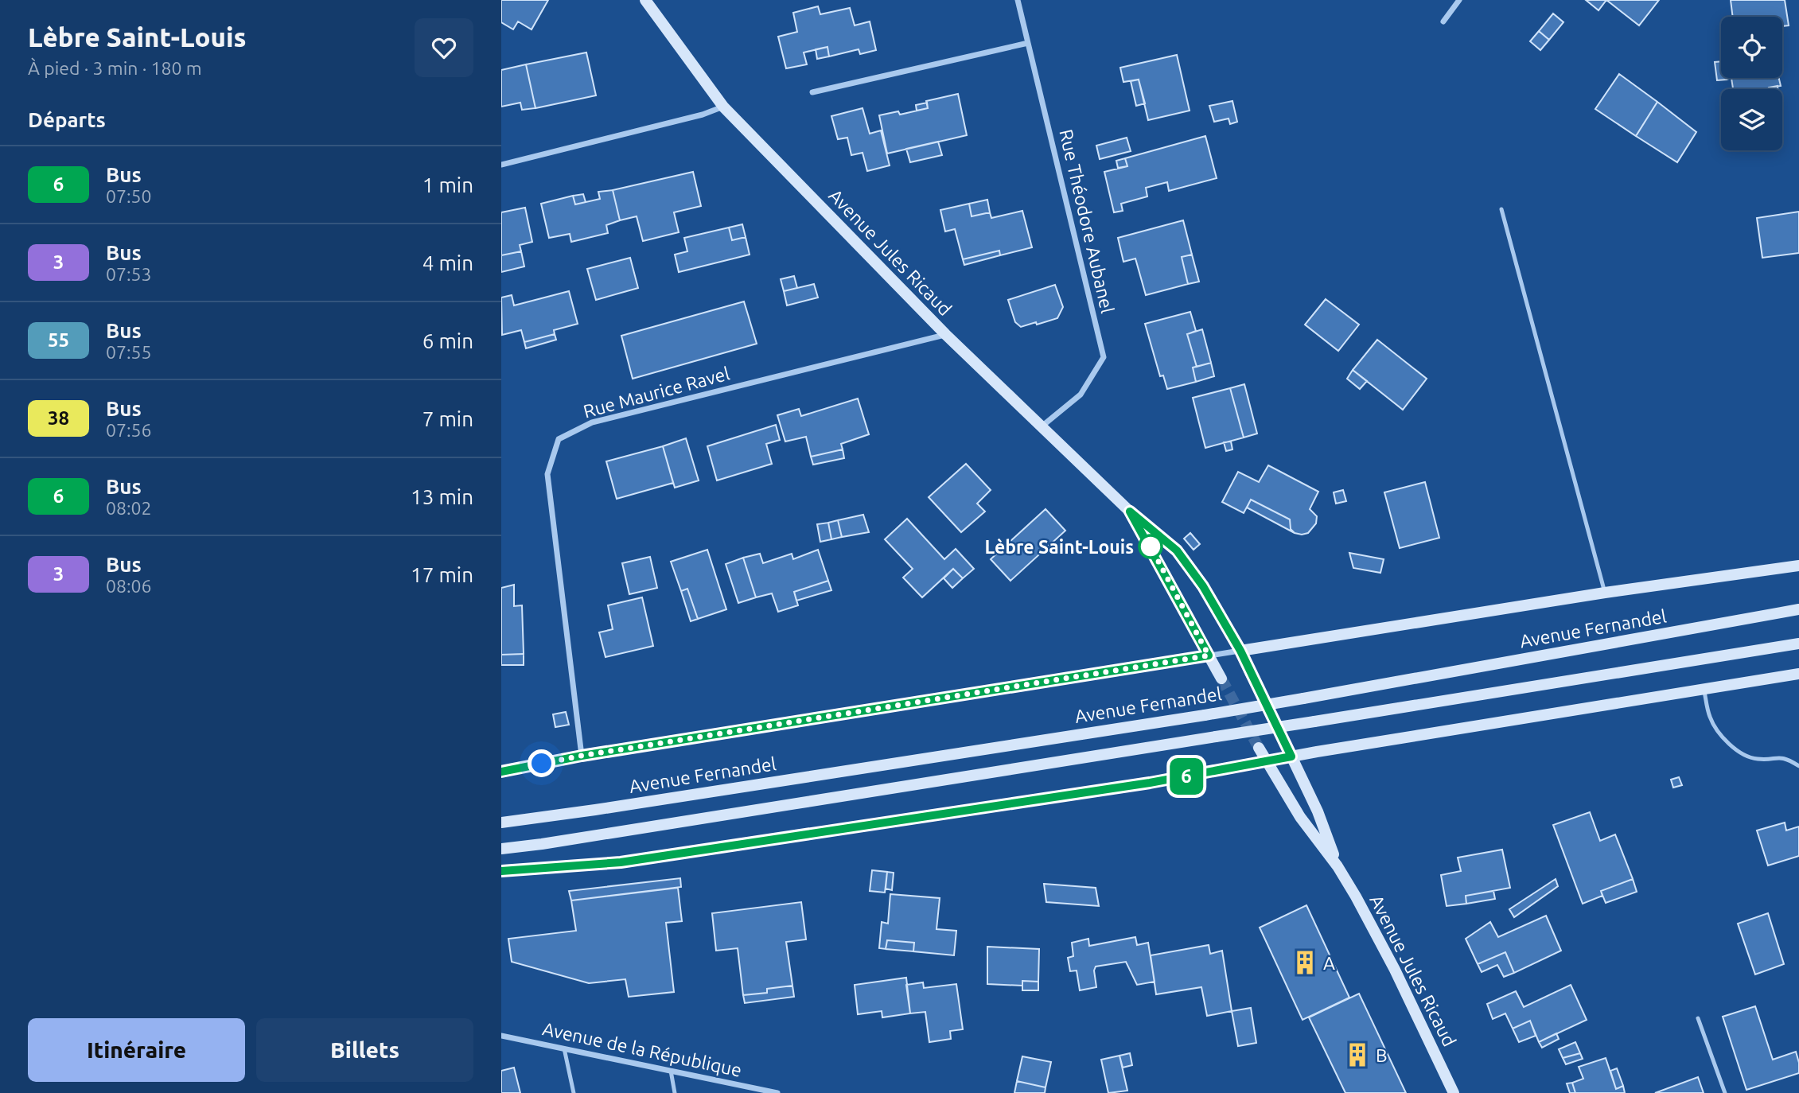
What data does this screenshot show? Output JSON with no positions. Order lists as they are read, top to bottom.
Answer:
{
  "streets": {
    "main road": ["Avenue Jules Ricaud", "Avenue Fernandel"],
    "street": ["Rue Théodore Aubanel", "Rue Maurice Ravel", "Avenue de la République"]
  },
  "crossings": [
    ["Rue Théodore Aubanel", "Avenue Jules Ricaud"],
    ["Avenue Jules Ricaud", "Rue Maurice Ravel"]
  ],
  "places": {
    "other": ["Lèbre Saint-Louis"],
    "building": ["A", "B"]
  },
  "lines": ["bus line 6"],
  "page": {
    "heading": [
      ["Lèbre Saint-Louis", "À pied · 3 min · 180 m"],
      "Départs"
    ],
    "on_map": "6",
    "list": [
      {
        "mark": "6",
        "name": "Bus",
        "note": "07:50",
        "value": "1 min"
      },
      {
        "mark": "3",
        "name": "Bus",
        "note": "07:53",
        "value": "4 min"
      },
      {
        "mark": "55",
        "name": "Bus",
        "note": "07:55",
        "value": "6 min"
      },
      {
        "mark": "38",
        "name": "Bus",
        "note": "07:56",
        "value": "7 min"
      },
      {
        "mark": "6",
        "name": "Bus",
        "note": "08:02",
        "value": "13 min"
      },
      {
        "mark": "3",
        "name": "Bus",
        "note": "08:06",
        "value": "17 min"
      }
    ],
    "buttons": ["Itinéraire", "Billets"]
  }
}
